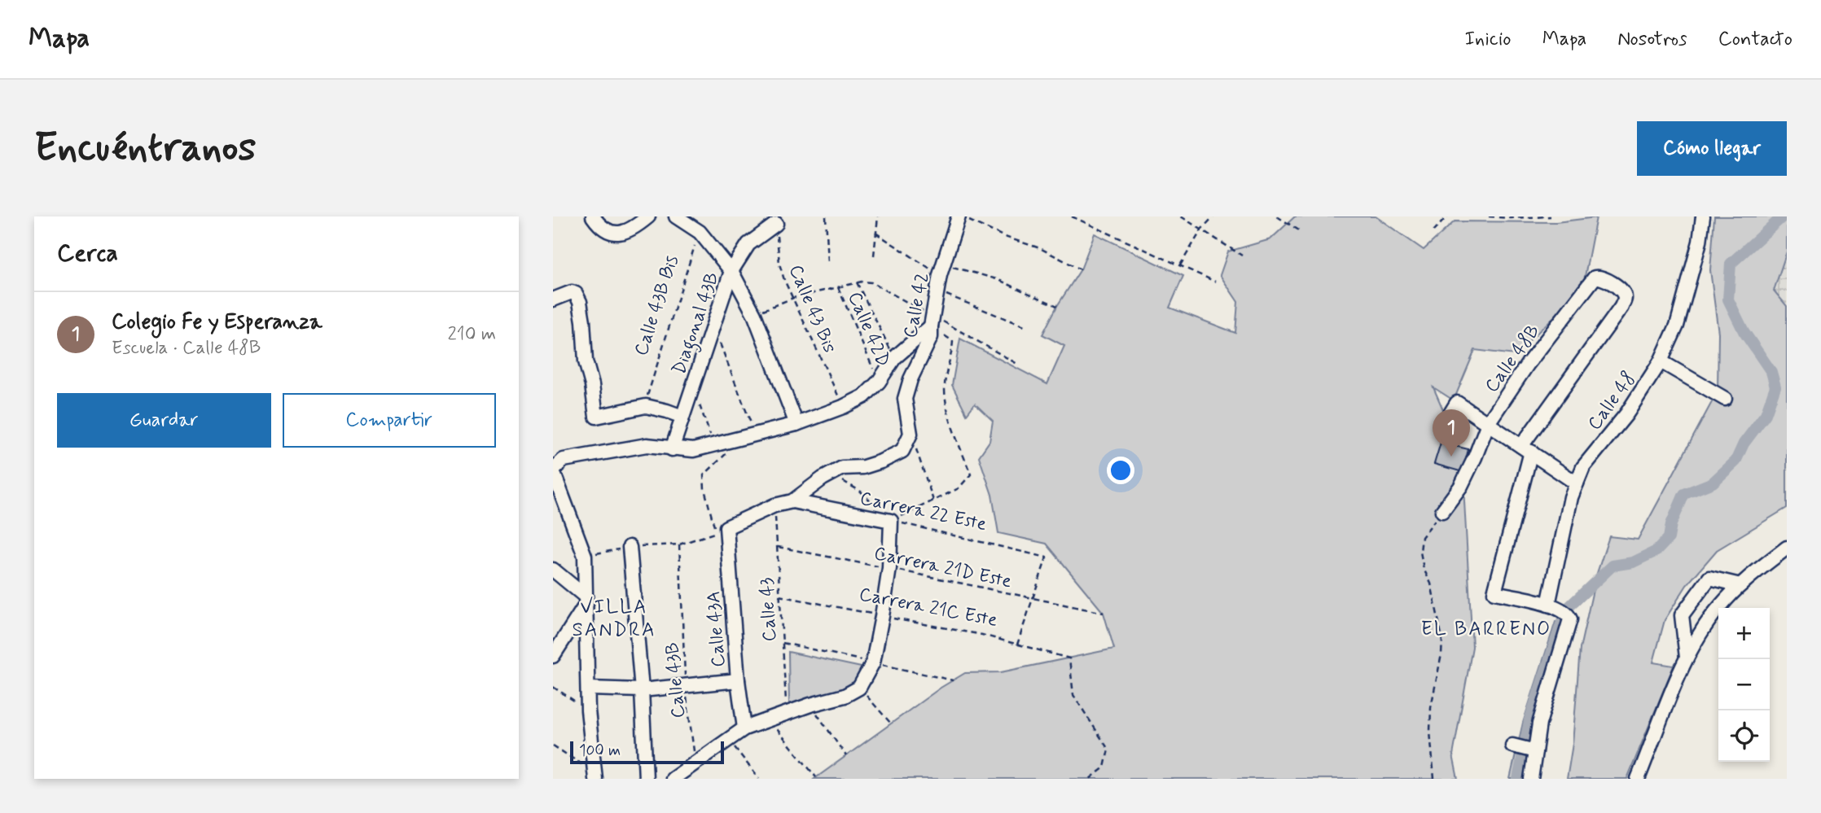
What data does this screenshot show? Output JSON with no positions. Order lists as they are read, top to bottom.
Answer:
{
  "streets": {
    "street": [
      "Calle 42",
      "Diagonal 43B",
      "Calle 48B",
      "Calle 48",
      "Carrera 22 Este",
      "Calle 43A"
    ],
    "path": [
      "Calle 43B Bis",
      "Calle 43 Bis",
      "Calle 42D",
      "Carrera 21D Este",
      "Carrera 21C Este",
      "Calle 43",
      "Calle 43B"
    ]
  },
  "crossings": [
    ["Calle 43 Bis", "Diagonal 43B"],
    ["Carrera 22 Este", "Carrera 21D Este"],
    ["Carrera 21D Este", "Calle 43"],
    ["Carrera 21C Este", "Calle 43"]
  ],
  "districts": ["VILLA SANDRA", "EL BARRENO"],
  "scale_bar": "100 m",
  "page": {
    "header": "Mapa",
    "nav": [
      "Inicio",
      "Mapa",
      "Nosotros",
      "Contacto"
    ],
    "buttons": [
      "Cómo llegar",
      ["Guardar", "Compartir"]
    ],
    "title": "Encuéntranos",
    "heading": "Cerca",
    "list": [
      {
        "mark": "1",
        "name": "Colegio Fe y Esperanza",
        "note": "Escuela · Calle 48B",
        "value": "210 m"
      }
    ],
    "pins": "1",
    "map_buttons": ["+", "−"],
    "scale": "100 m"
  }
}
